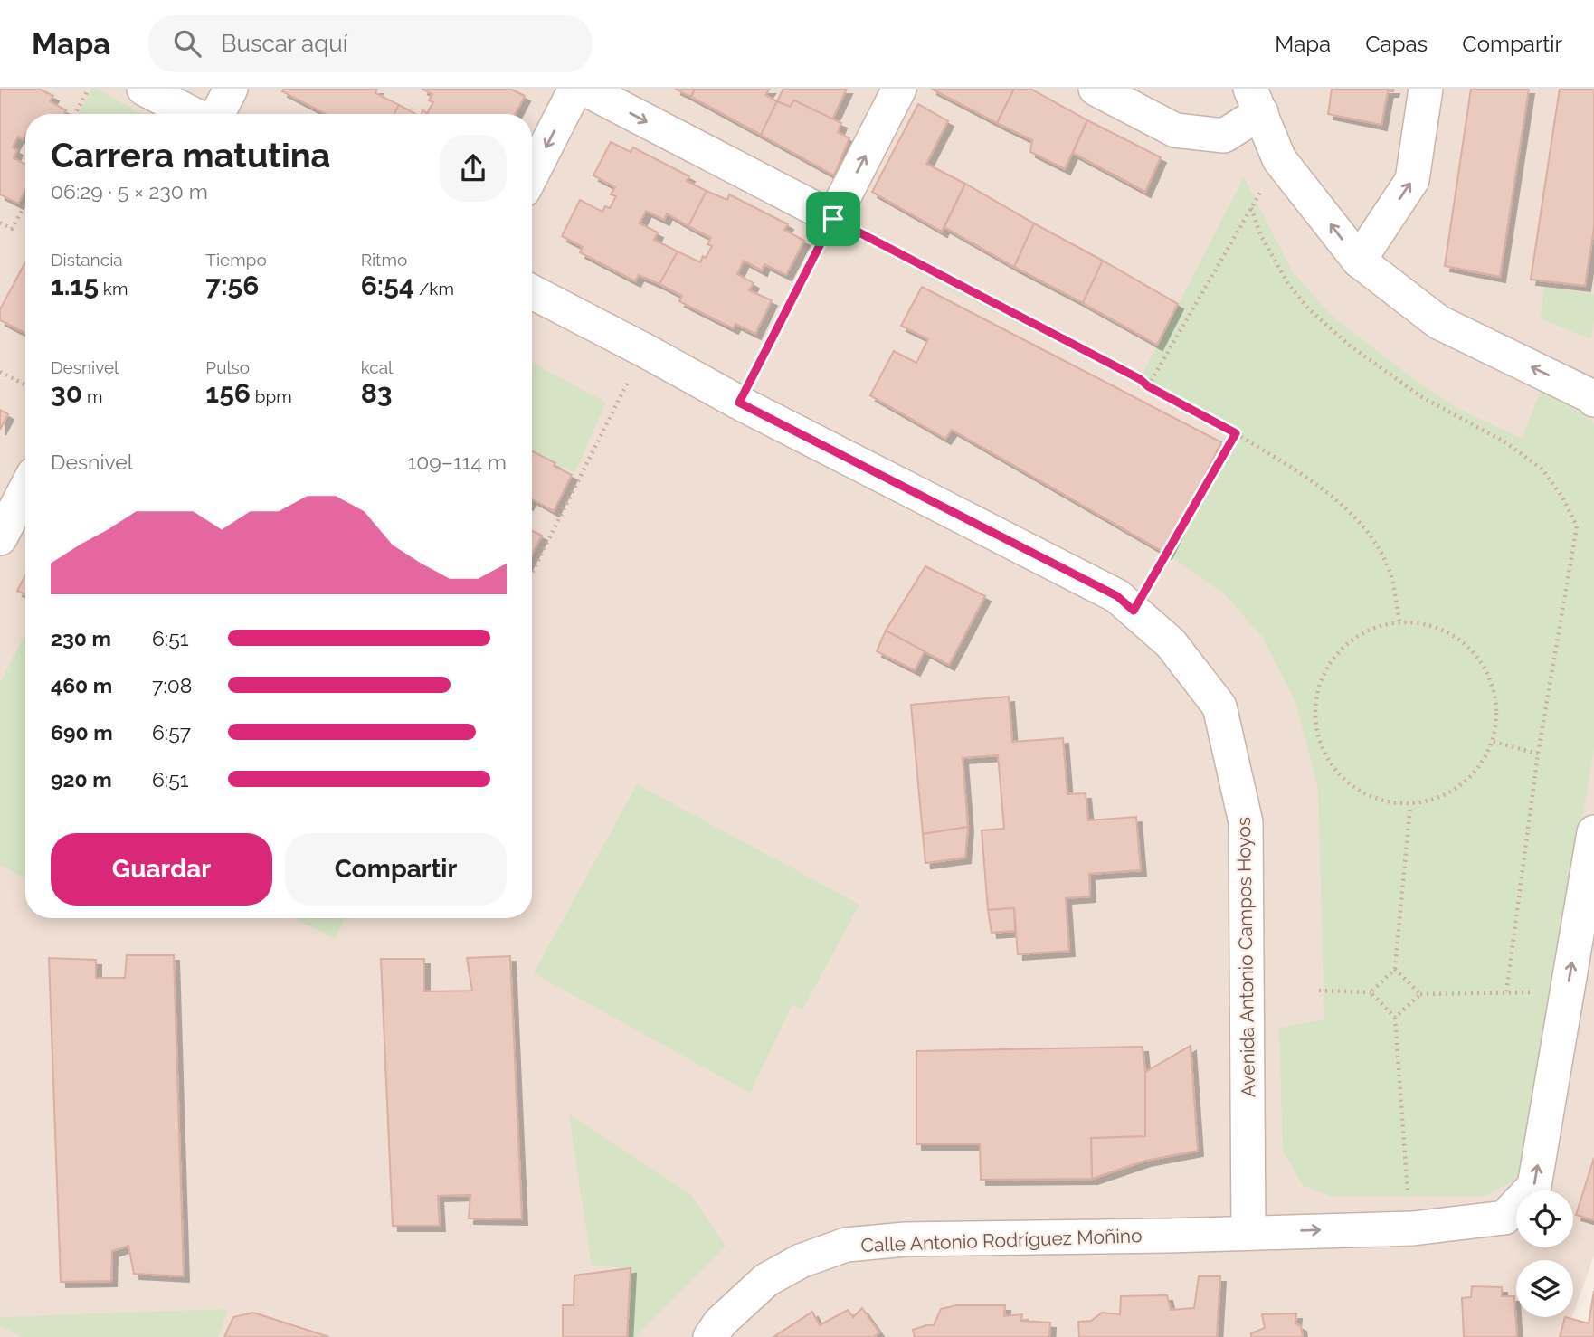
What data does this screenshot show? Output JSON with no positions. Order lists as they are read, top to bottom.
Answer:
{
  "streets": {
    "street": ["Avenida Antonio Campos Hoyos", "Calle Antonio Rodríguez Moñino"]
  },
  "crossings": [
    ["Avenida Antonio Campos Hoyos", "Calle Antonio Rodríguez Moñino"]
  ],
  "one_way": ["Calle Antonio Rodríguez Moñino"],
  "page": {
    "header": "Mapa",
    "search": "Buscar aquí",
    "nav": ["Mapa", "Capas", "Compartir"],
    "heading": ["Carrera matutina", "06:29 · 5 × 230 m"],
    "stats": [
      ["Distancia", "1.15 km"],
      ["Tiempo", "7:56"],
      ["Ritmo", "6:54 /km"],
      ["Desnivel", "30 m"],
      ["Pulso", "156 bpm"],
      ["kcal", "83"]
    ],
    "chart": ["Desnivel", "109–114 m"],
    "list": [
      {
        "name": "230 m",
        "note": "6:51"
      },
      {
        "name": "460 m",
        "note": "7:08"
      },
      {
        "name": "690 m",
        "note": "6:57"
      },
      {
        "name": "920 m",
        "note": "6:51"
      }
    ],
    "buttons": ["Guardar", "Compartir"]
  }
}
